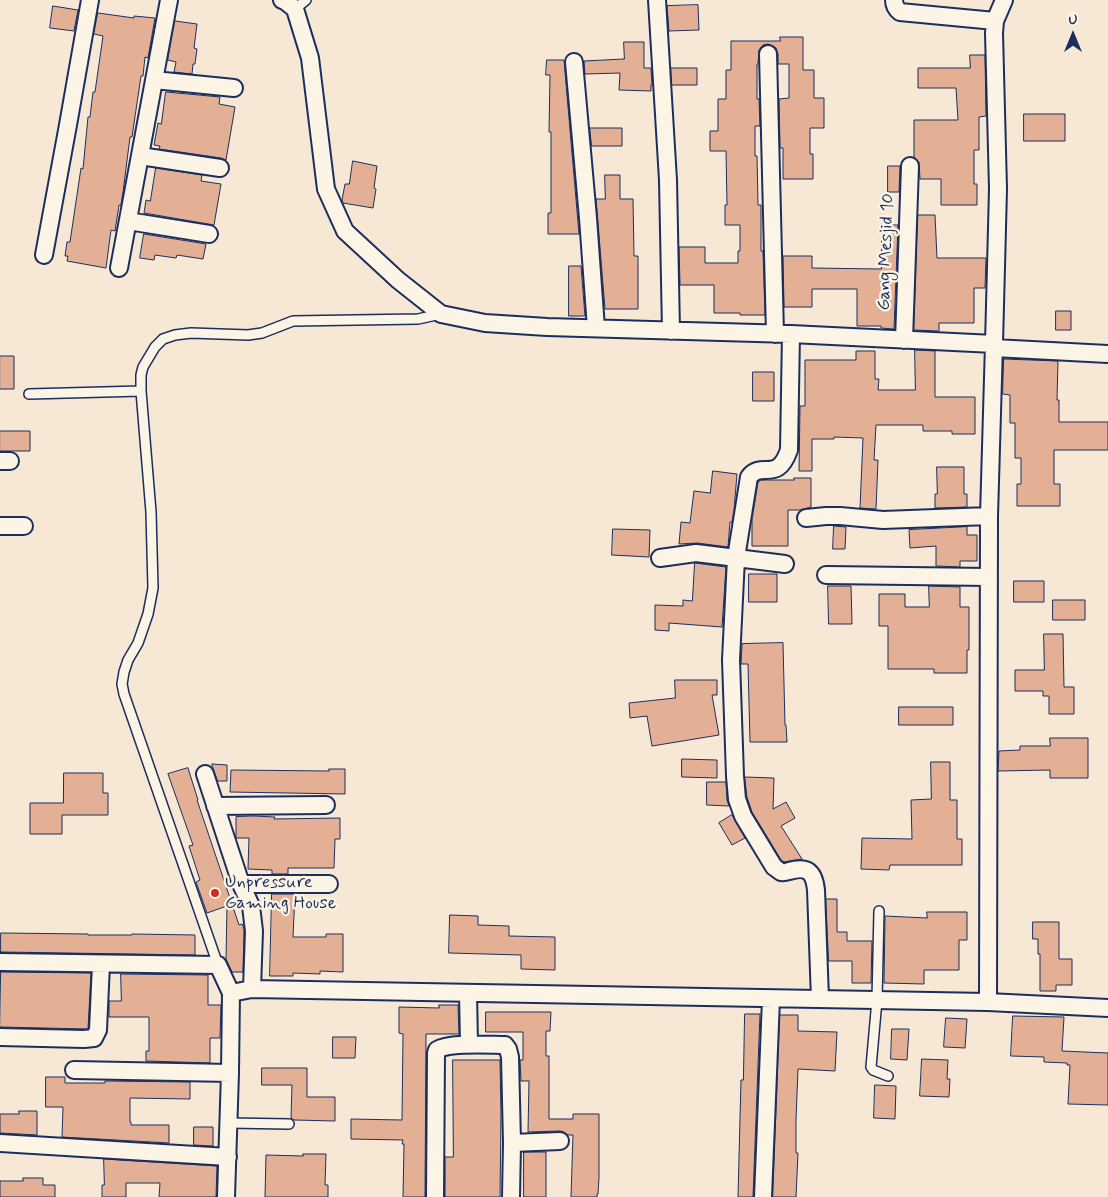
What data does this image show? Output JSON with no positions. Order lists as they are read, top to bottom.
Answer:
{
  "streets": {
    "street": ["Gang Mesjid 10"]
  },
  "places": ["Unpressure Gaming House"],
  "north": "top"
}
